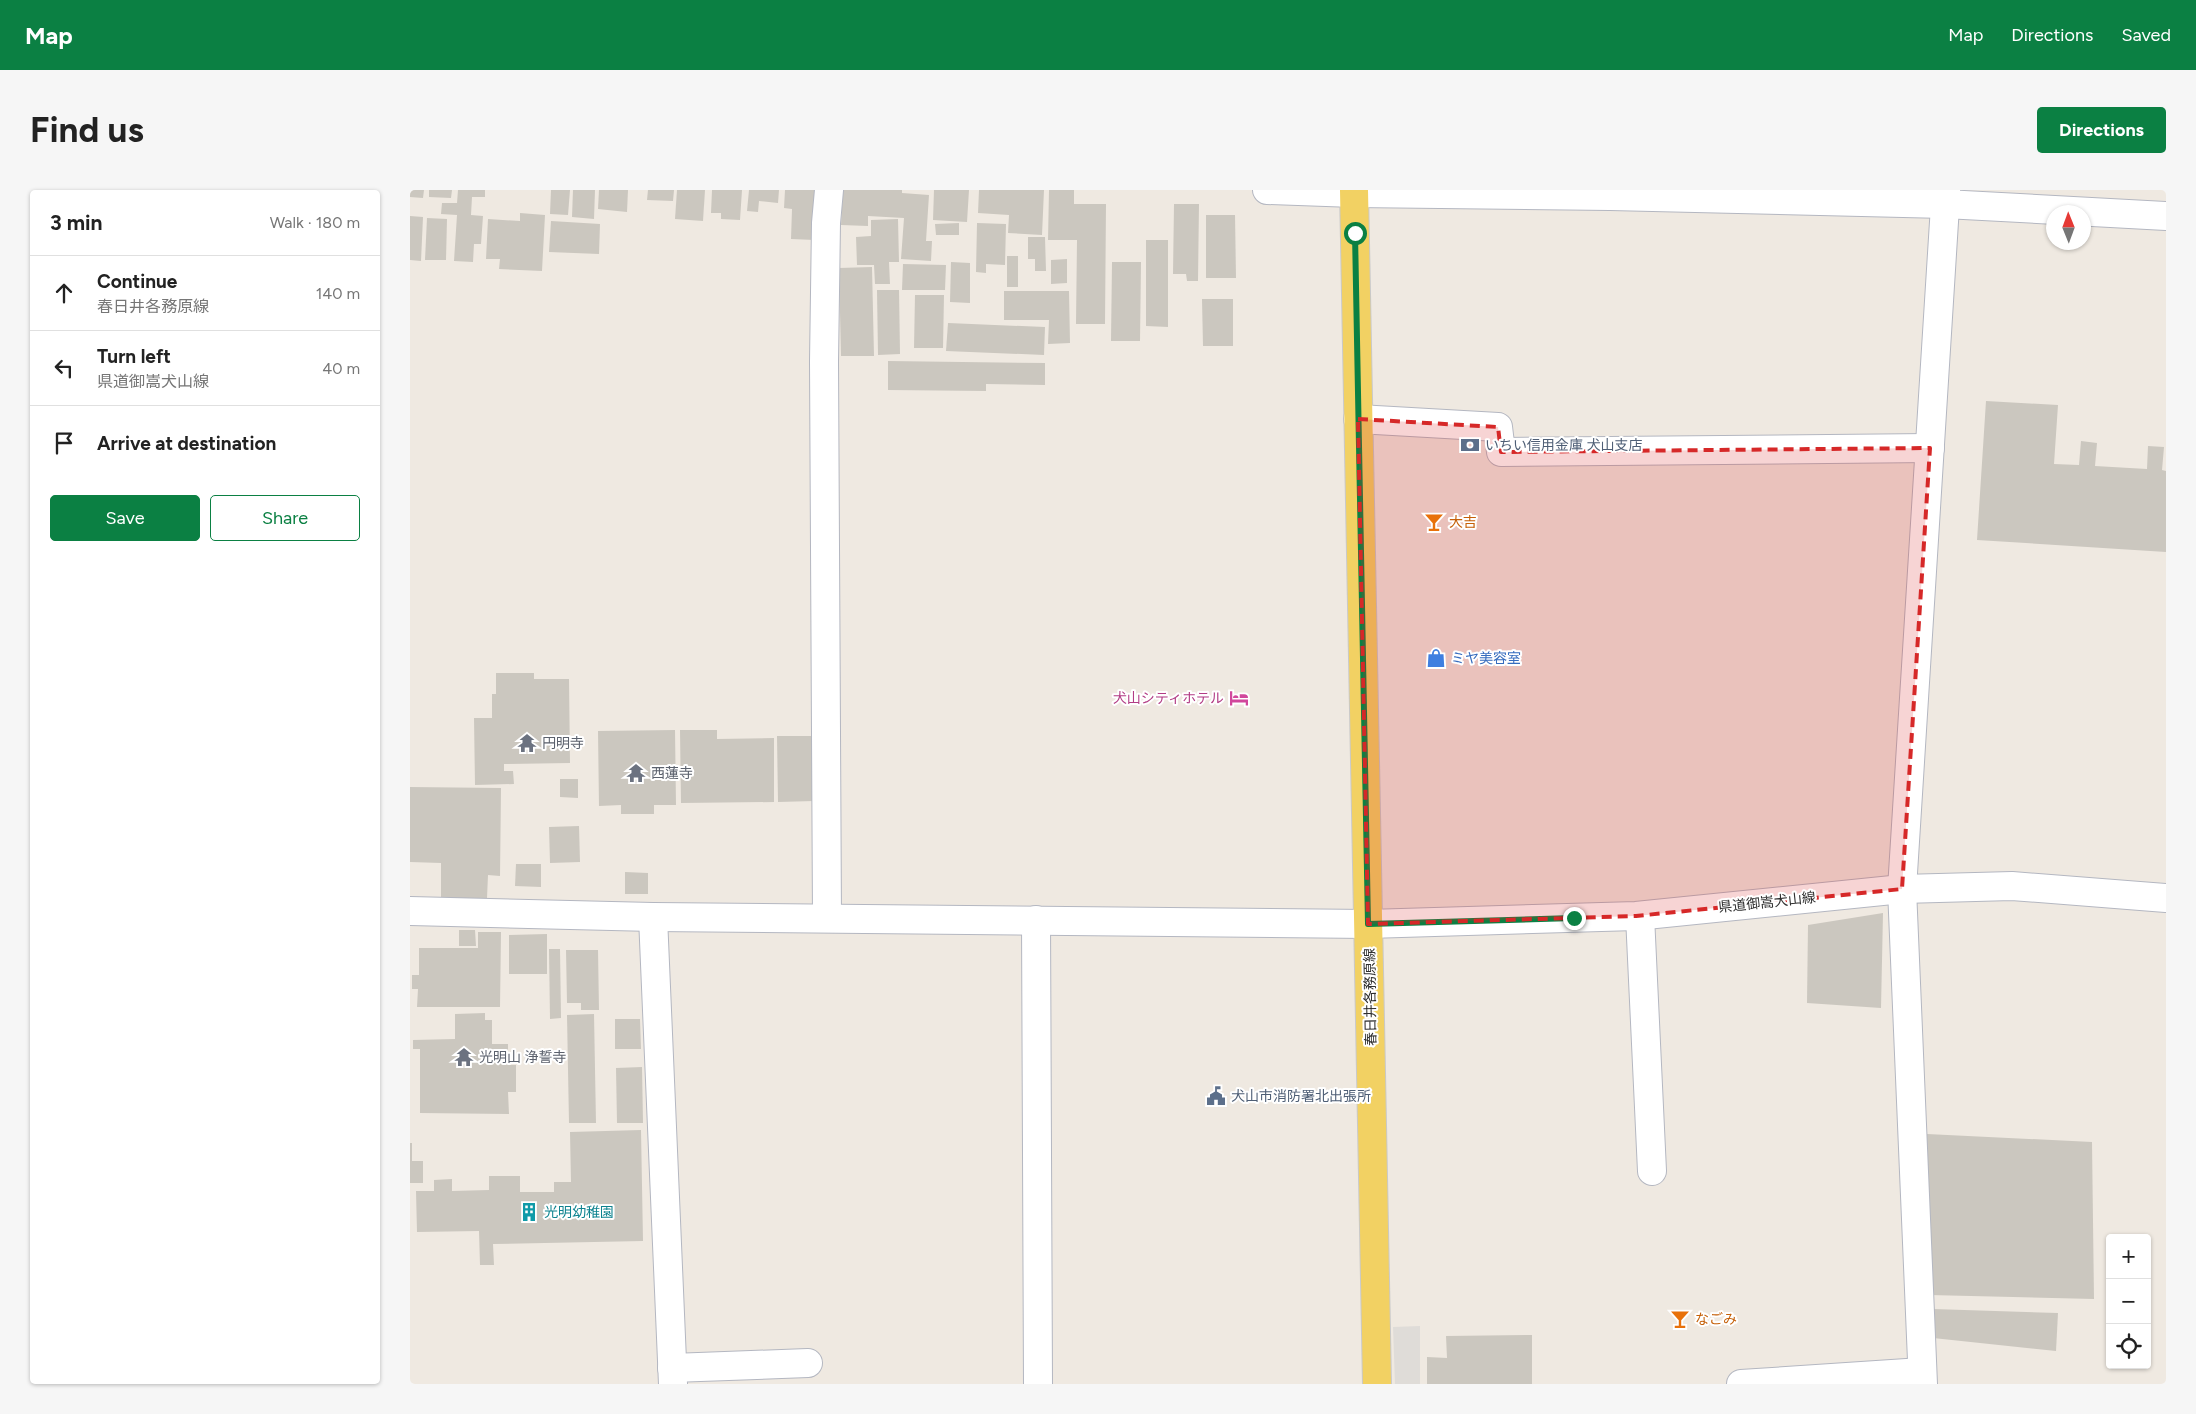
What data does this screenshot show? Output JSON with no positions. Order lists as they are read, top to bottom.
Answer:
{
  "streets": {
    "main road": ["春日井各務原線"],
    "street": ["県道御嵩犬山線"]
  },
  "crossings": [
    ["県道御嵩犬山線", "春日井各務原線"]
  ],
  "places": {
    "bank": ["いちい信用金庫 犬山支店"],
    "bar": ["大吉", "なごみ"],
    "shop": ["ミヤ美容室"],
    "hotel": ["犬山シティホテル"],
    "temple": ["円明寺", "西蓮寺", "光明山 浄誓寺"],
    "public building": ["犬山市消防署北出張所"],
    "building": ["光明幼稚園"]
  },
  "north": "top",
  "page": {
    "header": "Map",
    "nav": ["Map", "Directions", "Saved"],
    "buttons": [
      "Directions",
      ["Save", "Share"]
    ],
    "title": "Find us",
    "heading": ["3 min", "Walk · 180 m"],
    "list": [
      ["Continue", "春日井各務原線", "140 m"],
      ["Turn left", "県道御嵩犬山線", "40 m"],
      "Arrive at destination"
    ],
    "map_buttons": ["+", "−"]
  }
}
